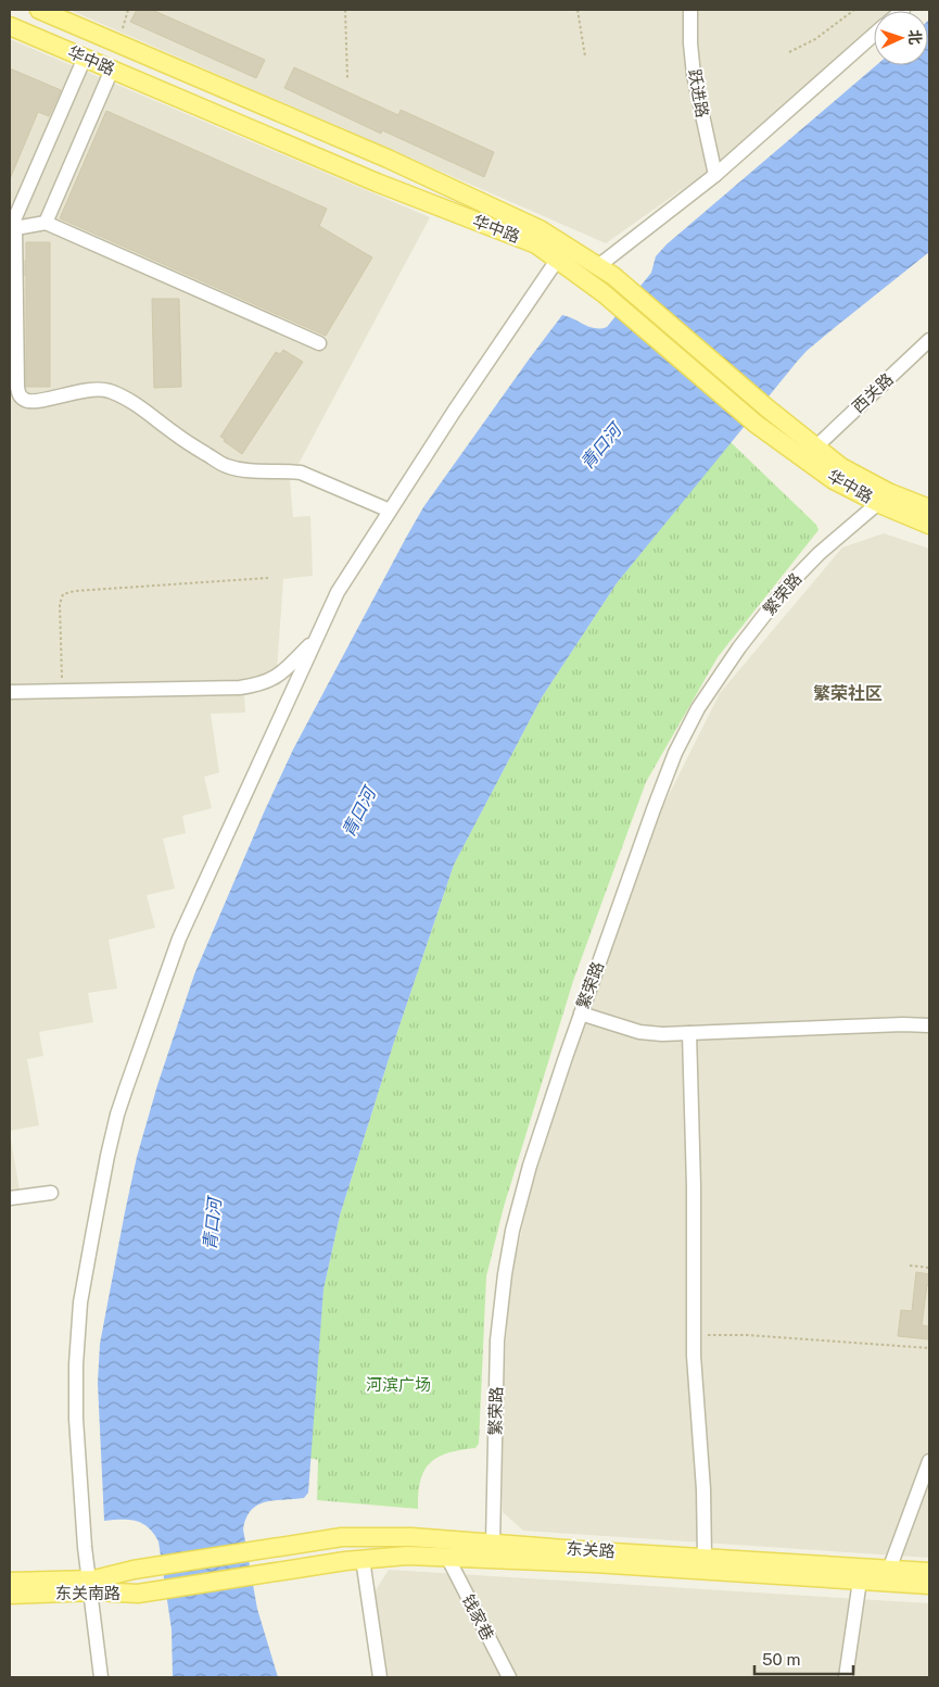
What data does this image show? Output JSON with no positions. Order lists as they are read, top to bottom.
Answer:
{
  "streets": {
    "main road": ["华中路", "东关路", "东关南路"],
    "street": [
      "跃进路",
      "西关路",
      "繁荣路",
      "钱家巷"
    ]
  },
  "crossings": [
    ["华中路", "西关路"],
    ["华中路", "繁荣路"],
    ["繁荣路", "东关路"],
    ["东关路", "东关南路"],
    ["东关路", "钱家巷"]
  ],
  "districts": ["繁荣社区"],
  "water": ["青口河"],
  "parks": ["河滨广场"],
  "scale_bar": "50 m",
  "north": "right"
}
